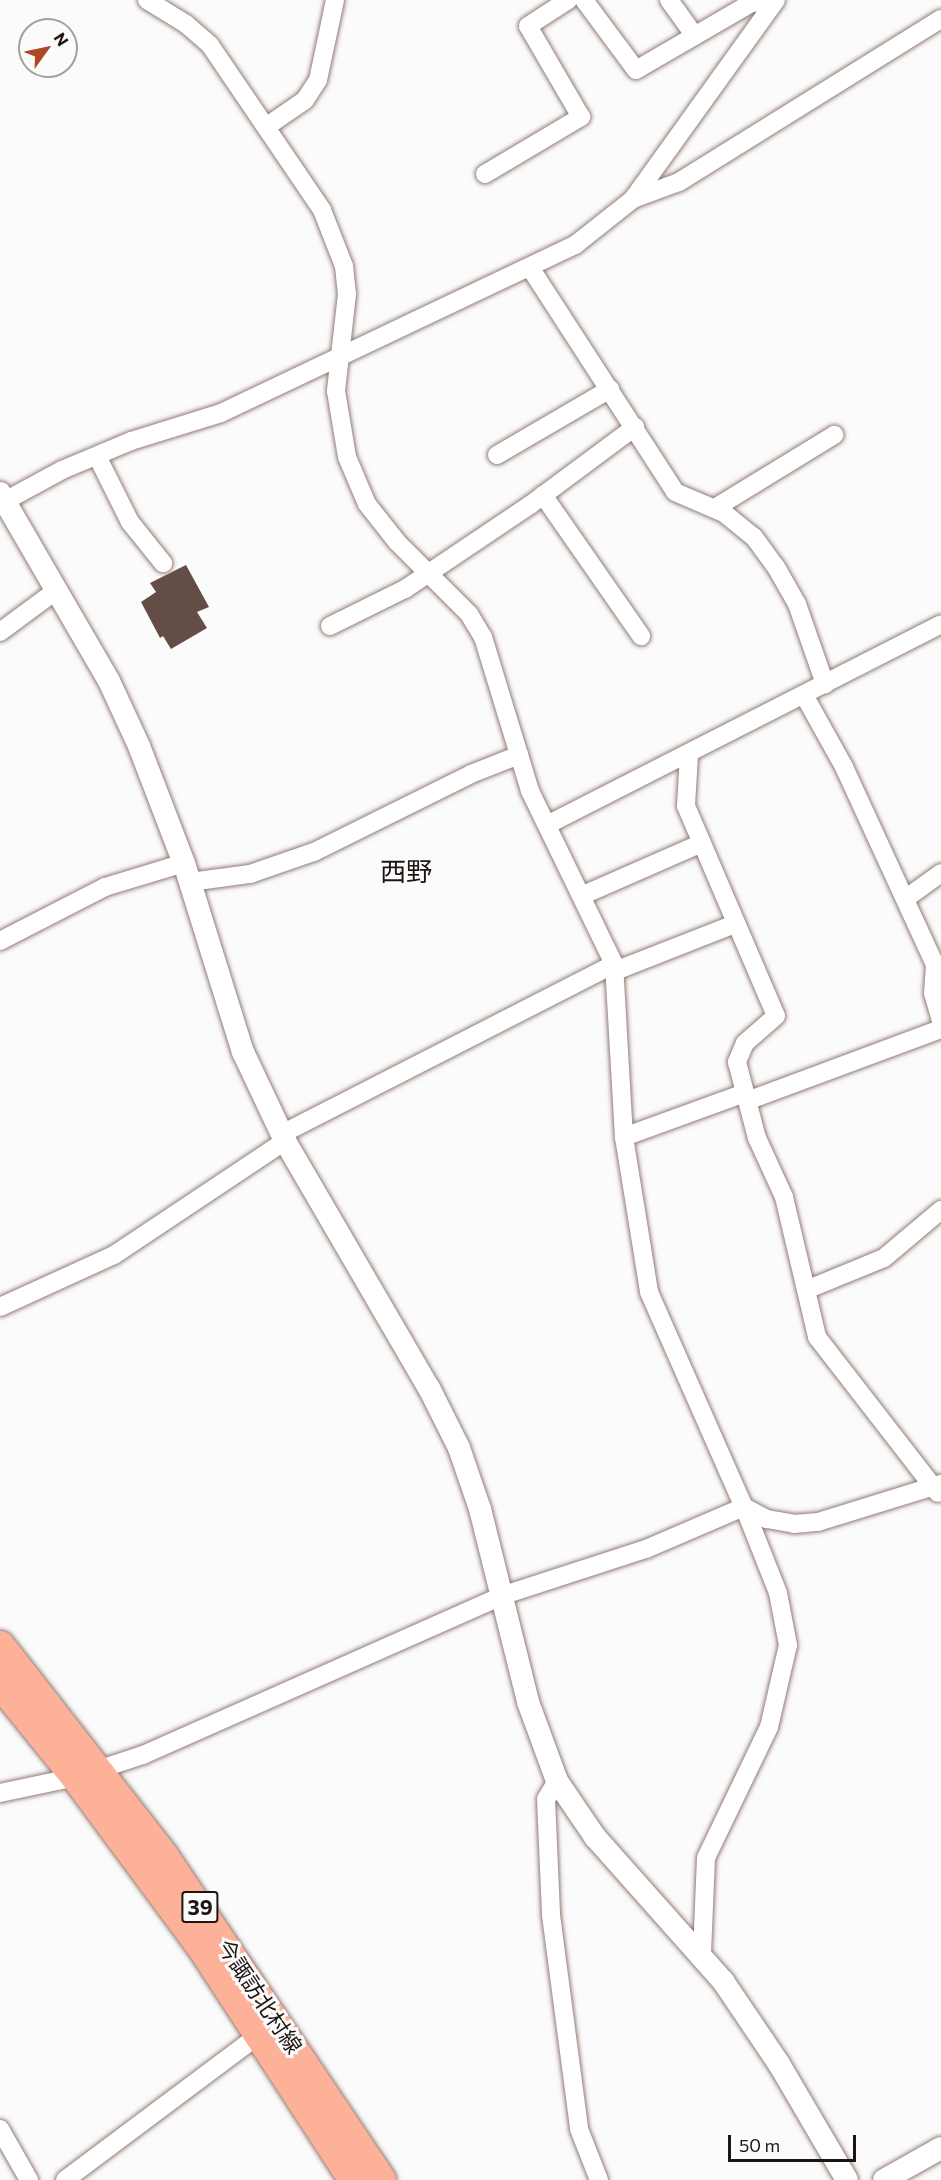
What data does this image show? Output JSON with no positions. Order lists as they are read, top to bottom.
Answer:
{
  "streets": {
    "main road": ["39", "今諏訪北村線"]
  },
  "districts": ["西野"],
  "scale_bar": "50 m",
  "north": "top right"
}
